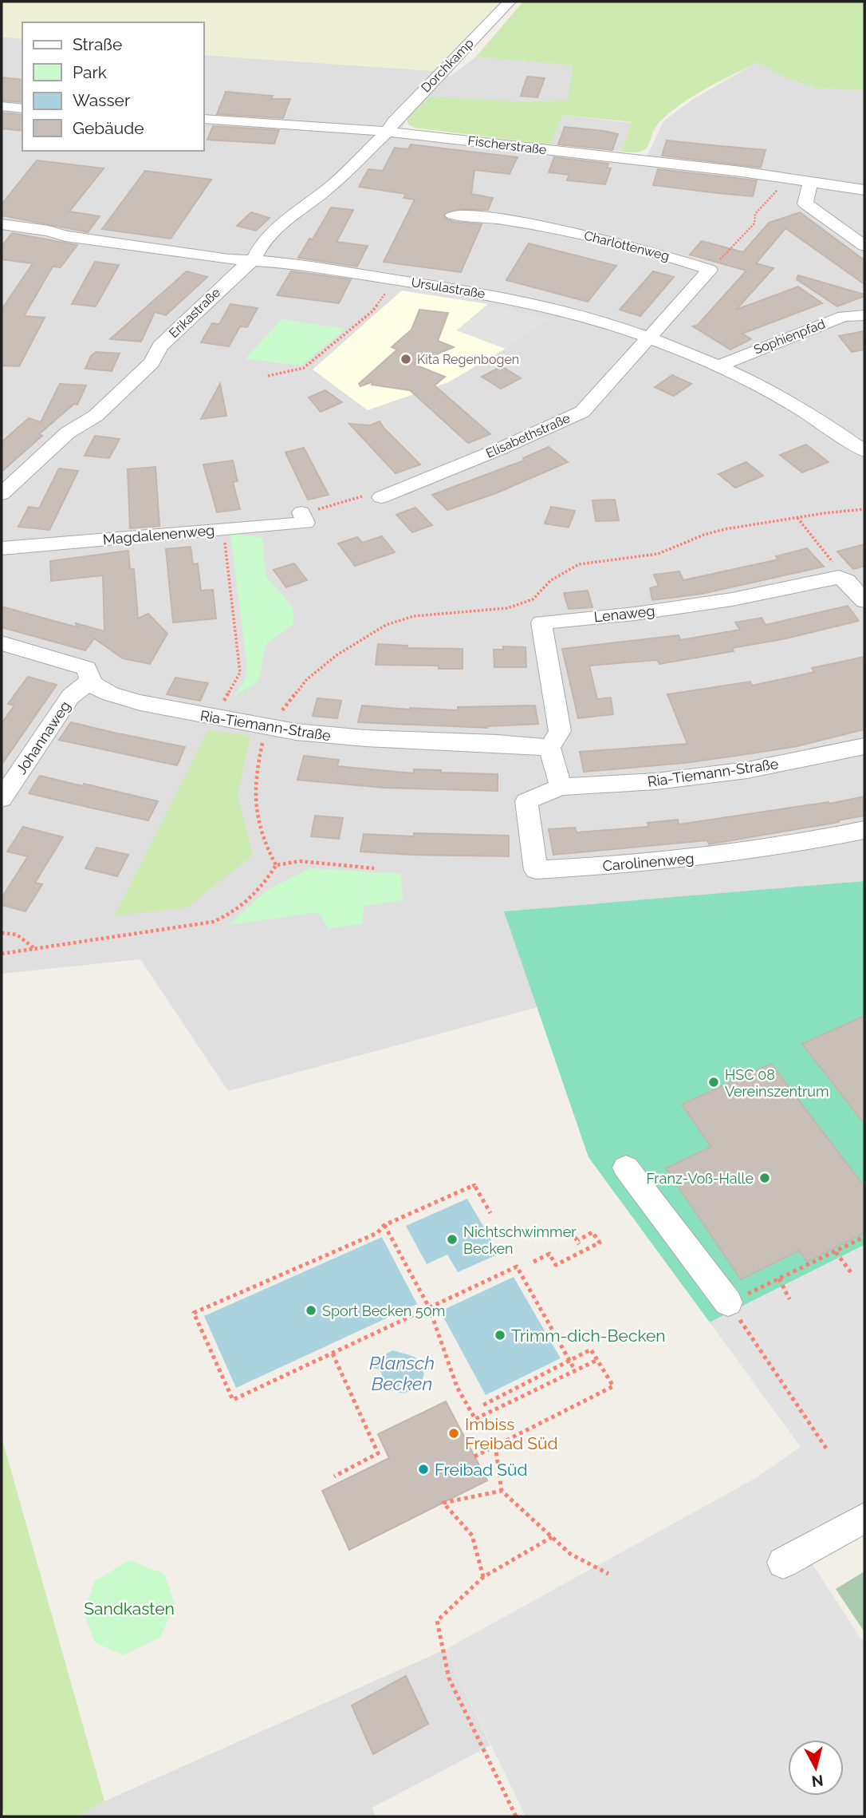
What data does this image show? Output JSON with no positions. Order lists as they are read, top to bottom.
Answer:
{
  "streets": {
    "street": [
      "Dorchkamp",
      "Fischerstraße",
      "Charlottenweg",
      "Ursulastraße",
      "Erikastraße",
      "Sophienpfad",
      "Elisabethstraße",
      "Magdalenenweg",
      "Lenaweg",
      "Ria-Tiemann-Straße",
      "Johannaweg",
      "Carolinenweg"
    ]
  },
  "crossings": [
    ["Dorchkamp", "Fischerstraße"],
    ["Dorchkamp", "Erikastraße"],
    ["Fischerstraße", "Erikastraße"],
    ["Ursulastraße", "Erikastraße"],
    ["Ursulastraße", "Sophienpfad"],
    ["Ursulastraße", "Elisabethstraße"],
    ["Lenaweg", "Ria-Tiemann-Straße"],
    ["Ria-Tiemann-Straße", "Johannaweg"],
    ["Ria-Tiemann-Straße", "Carolinenweg"]
  ],
  "water": ["Plansch Becken"],
  "parks": ["Sandkasten"],
  "places": [
    "Kita Regenbogen",
    "HSC 08 Vereinszentrum",
    "Franz-Voß-Halle",
    "Nichtschwimmer Becken",
    "Sport Becken 50m",
    "Trimm-dich-Becken",
    "Imbiss Freibad Süd",
    "Freibad Süd"
  ],
  "legend": [
    "Straße",
    "Park",
    "Wasser",
    "Gebäude"
  ],
  "north": "bottom"
}
